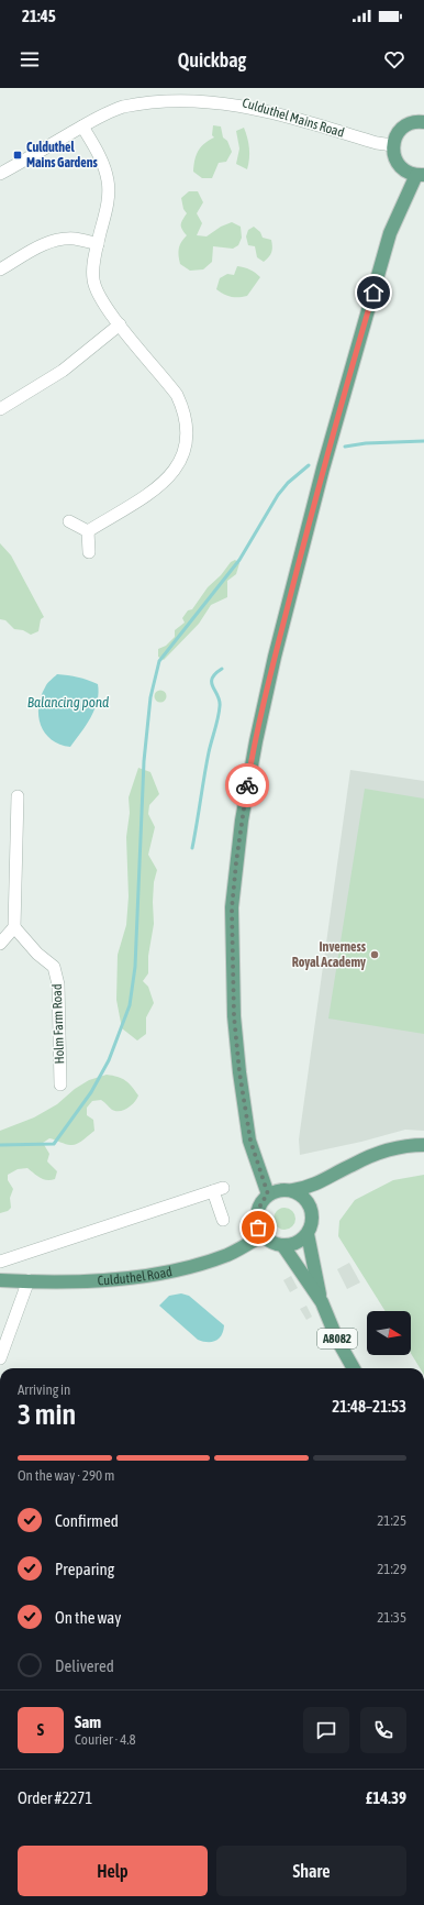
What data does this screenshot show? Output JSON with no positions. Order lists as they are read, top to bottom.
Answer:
{
  "streets": {
    "main road": ["Culduthel Road", "A8082"],
    "street": ["Culduthel Mains Road", "Holm Farm Road"]
  },
  "crossings": [
    ["Culduthel Road", "A8082"]
  ],
  "water": ["Balancing pond"],
  "places": {
    "transit": ["Culduthel Mains Gardens"],
    "other": ["Inverness Royal Academy"]
  },
  "north": "right",
  "page": {
    "status": "21:45",
    "header": "Quickbag",
    "heading": ["3 min", "Arriving in", "21:48–21:53"],
    "panel": [
      "Sam",
      "Courier · 4.8",
      "Order #2271",
      "£14.39"
    ],
    "bar": "On the way · 290 m",
    "list": [
      ["Confirmed", "21:25"],
      ["Preparing", "21:29"],
      ["On the way", "21:35"],
      "Delivered"
    ],
    "round": "S",
    "buttons": ["Help", "Share"]
  }
}
